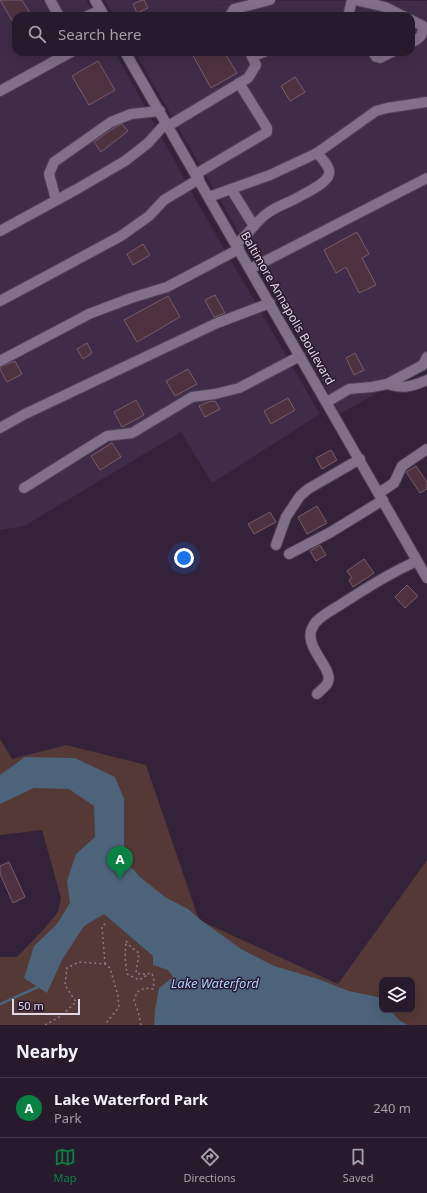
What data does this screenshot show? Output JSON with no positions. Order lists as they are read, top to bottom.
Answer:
{
  "streets": {
    "street": ["Baltimore Annapolis Boulevard"]
  },
  "water": ["Lake Waterford"],
  "scale_bar": "50 m",
  "page": {
    "search": "Search here",
    "pins": "A",
    "scale": "50 m",
    "heading": "Nearby",
    "list": [
      {
        "mark": "A",
        "name": "Lake Waterford Park",
        "note": "Park",
        "value": "240 m"
      }
    ],
    "nav": ["Map", "Directions", "Saved"]
  }
}
